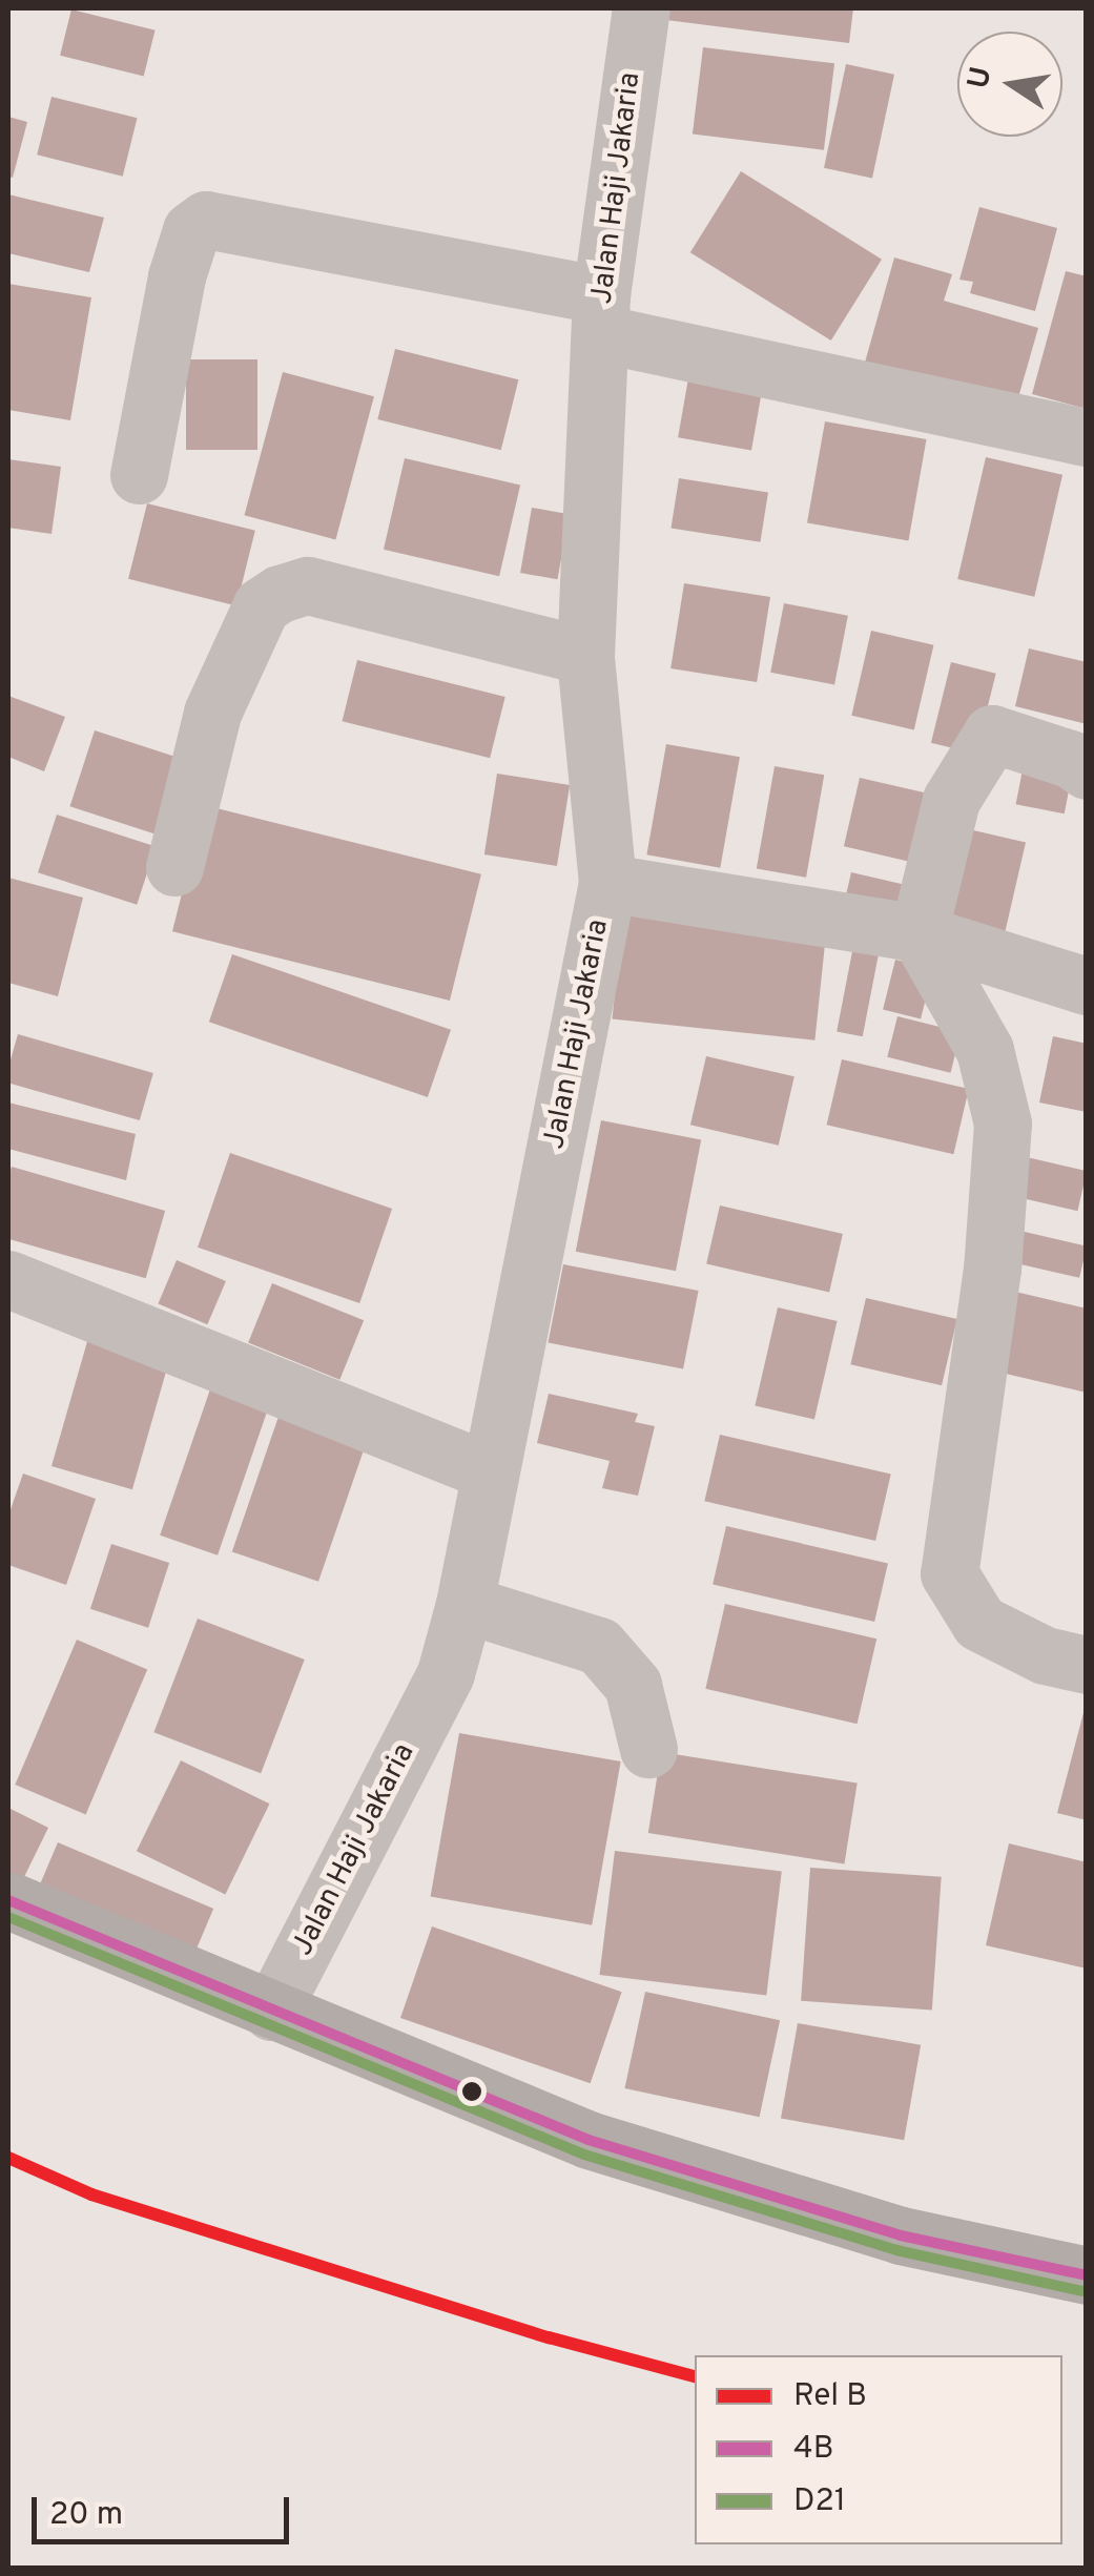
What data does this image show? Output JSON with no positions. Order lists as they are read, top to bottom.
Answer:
{
  "streets": {
    "street": ["Jalan Haji Jakaria"]
  },
  "lines": ["transit line 4B", "transit line D21", "rail line B"],
  "legend": ["Rel B", "4B", "D21"],
  "scale_bar": "20 m",
  "north": "left"
}
